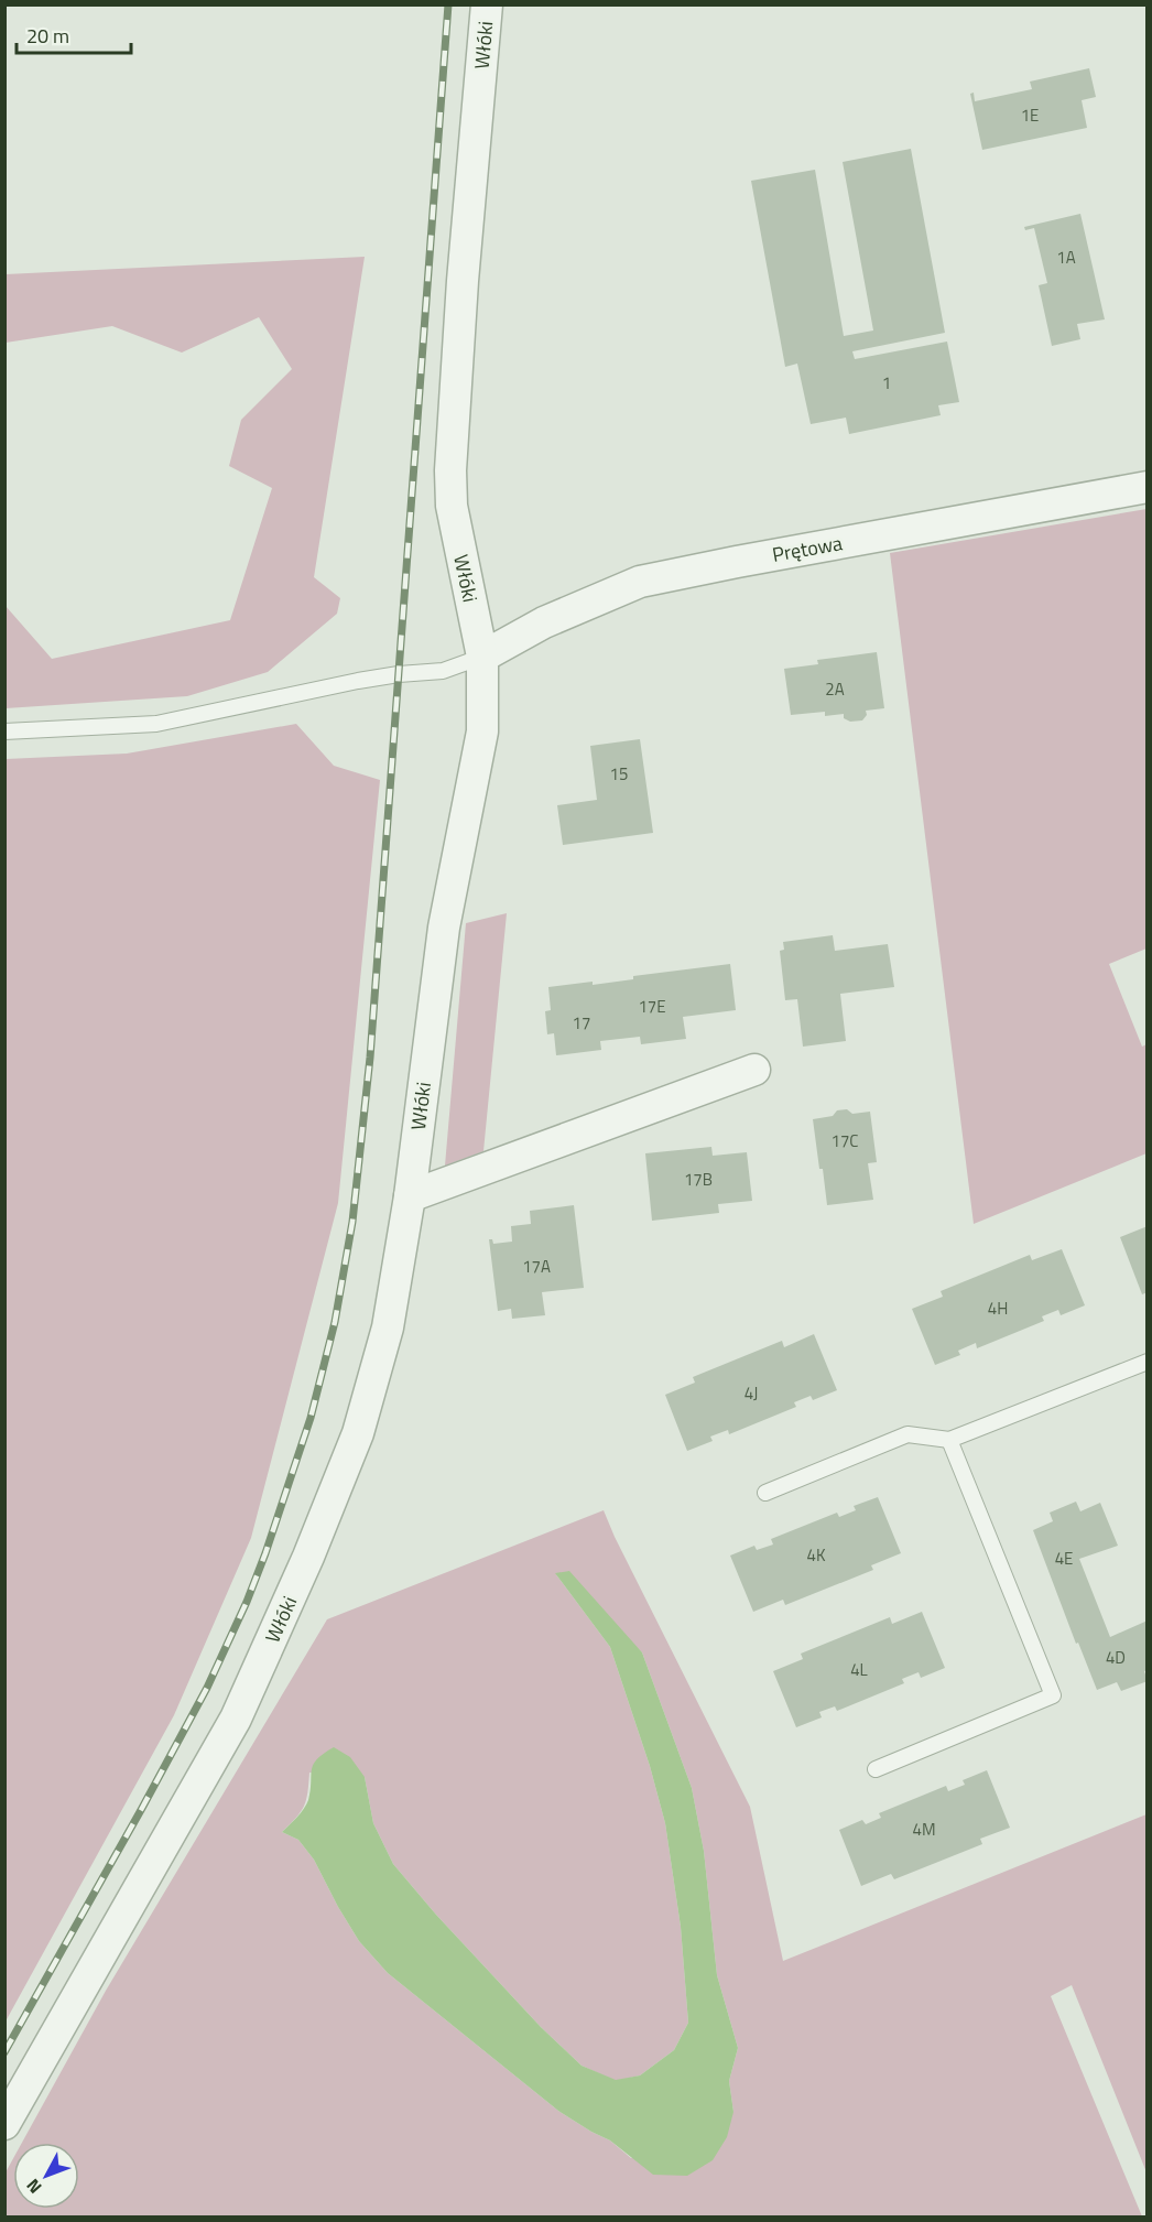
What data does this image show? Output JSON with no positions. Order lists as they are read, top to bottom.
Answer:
{
  "streets": {
    "street": ["Włóki", "Prętowa"]
  },
  "crossings": [
    ["Włóki", "Prętowa"]
  ],
  "house_numbers": [
    "1E",
    "1A",
    "1",
    "2A",
    "15",
    "17E",
    "17",
    "17C",
    "17B",
    "17A",
    "4H",
    "4J",
    "4K",
    "4E",
    "4D",
    "4L",
    "4M"
  ],
  "scale_bar": "20 m",
  "north": "bottom left"
}
